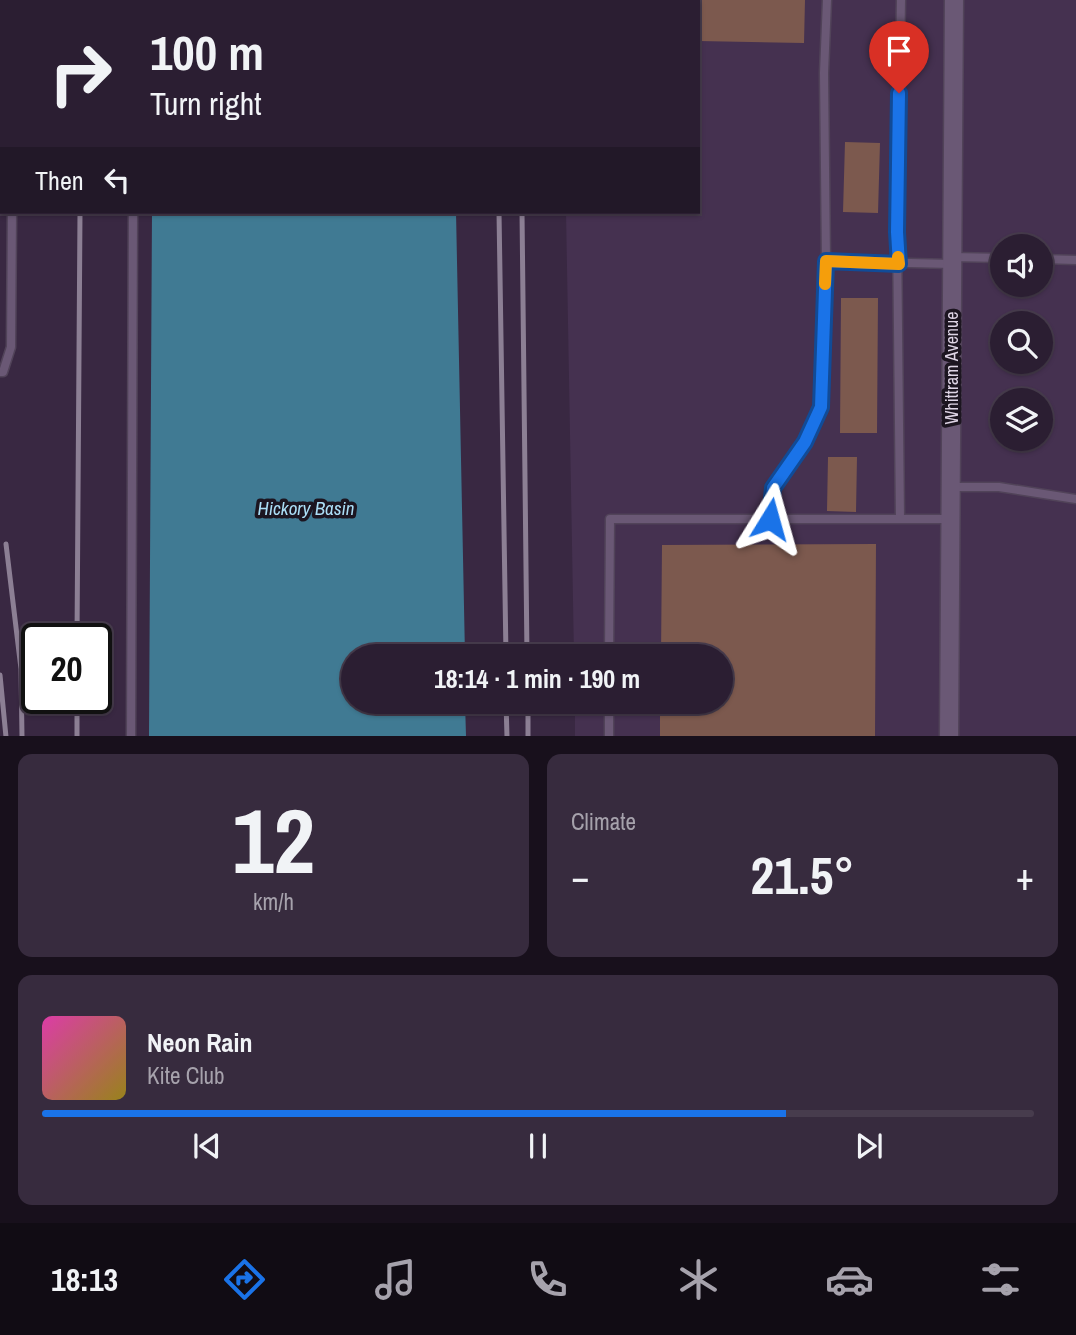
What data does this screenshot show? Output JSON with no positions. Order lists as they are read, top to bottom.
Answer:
{
  "streets": {
    "street": ["Whittram Avenue"]
  },
  "water": ["Hickory Basin"],
  "page": {
    "turn": ["100 m", "Turn right"],
    "then": "Then",
    "limit": "20",
    "trip": "18:14 · 1 min · 190 m",
    "tile": [
      ["12", "km/h"],
      "Climate"
    ],
    "heat": ["−", "21.5°", "+"],
    "song": ["Neon Rain", "Kite Club"],
    "tabs": "18:13"
  }
}
